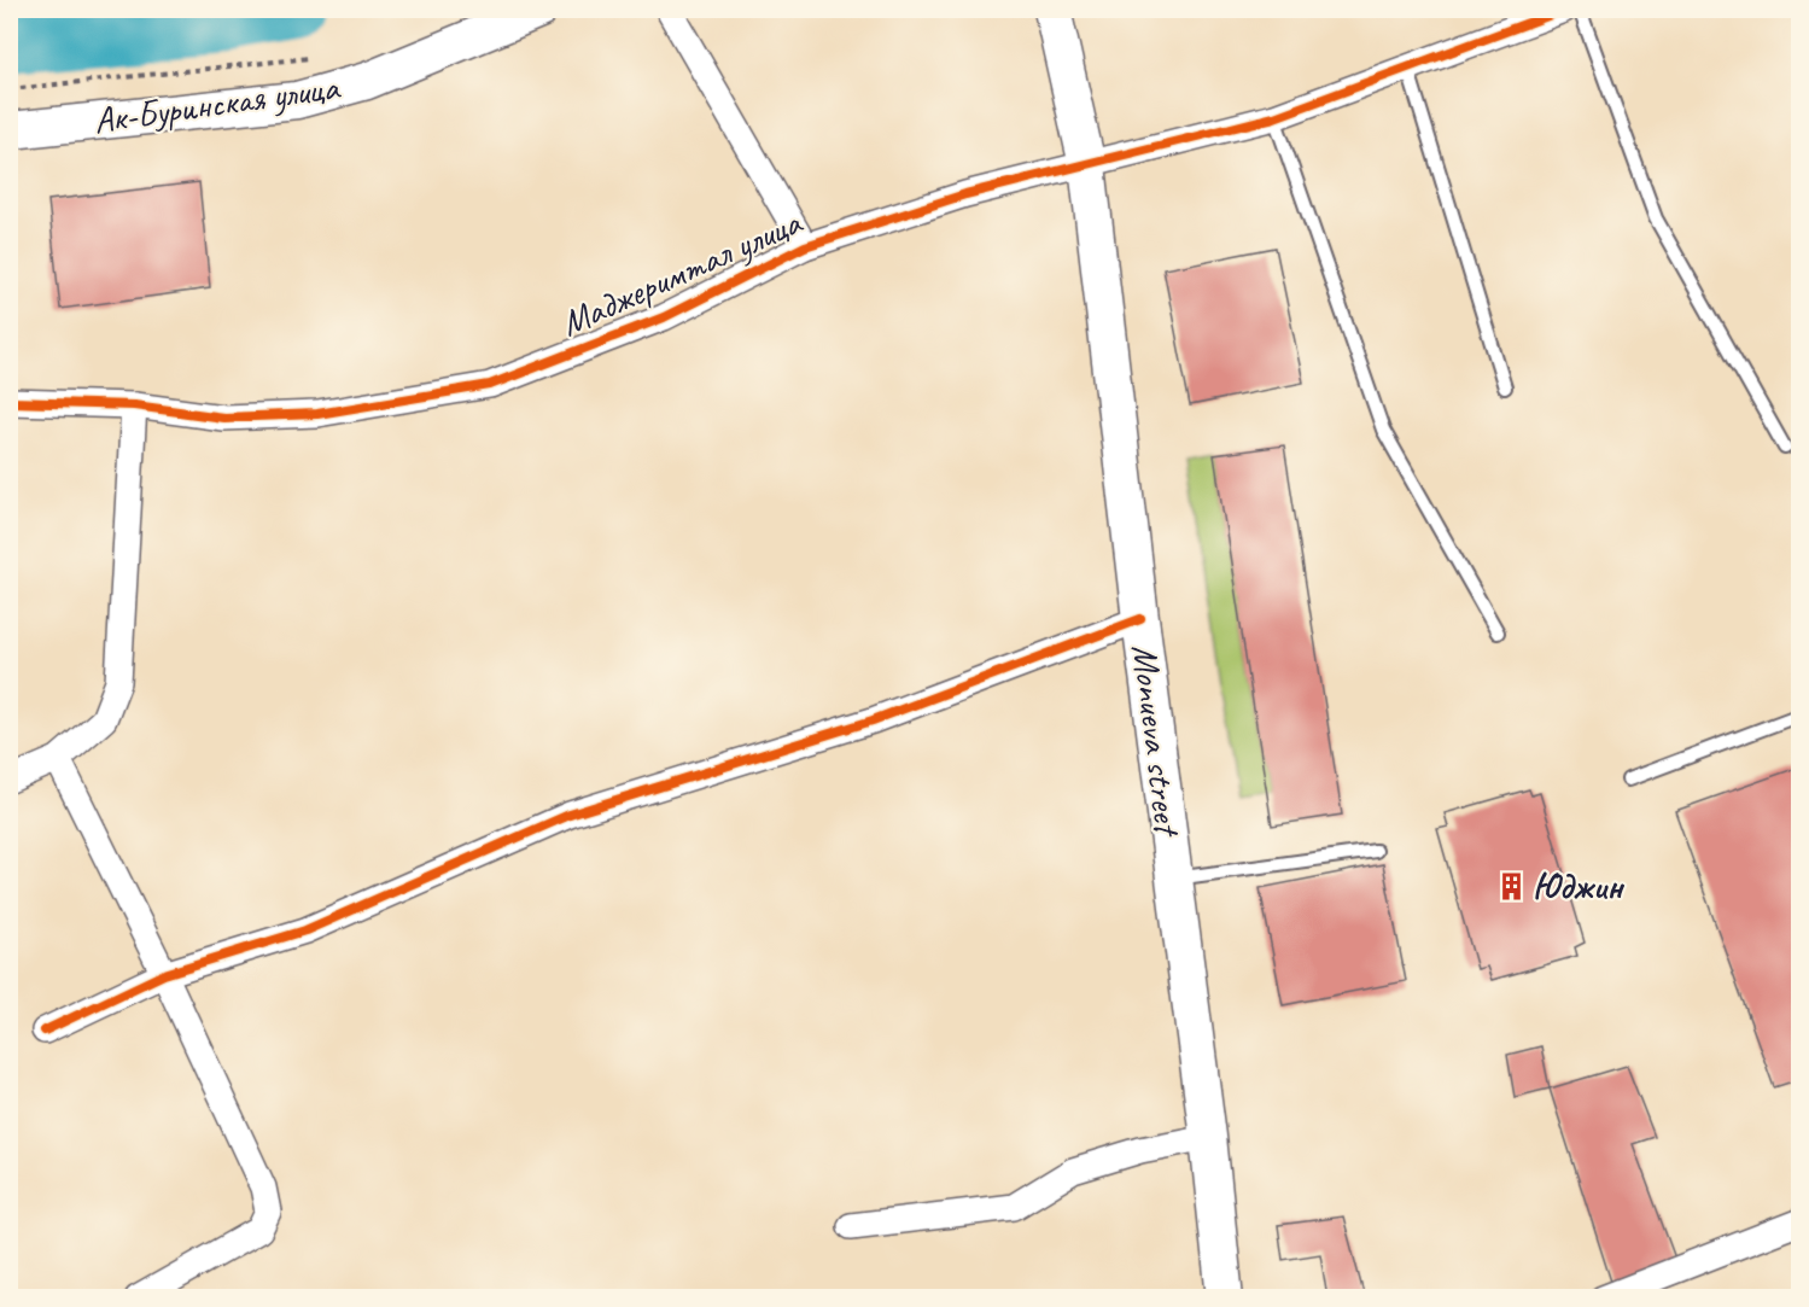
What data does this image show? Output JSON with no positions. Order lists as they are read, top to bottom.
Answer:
{
  "streets": {
    "main road": ["Ак-Буринская улица", "Monueva street"],
    "street": ["Маджеримтал улица"]
  },
  "crossings": [
    ["Маджеримтал улица", "Monueva street"]
  ],
  "places": {
    "building": ["Юджин"]
  }
}
